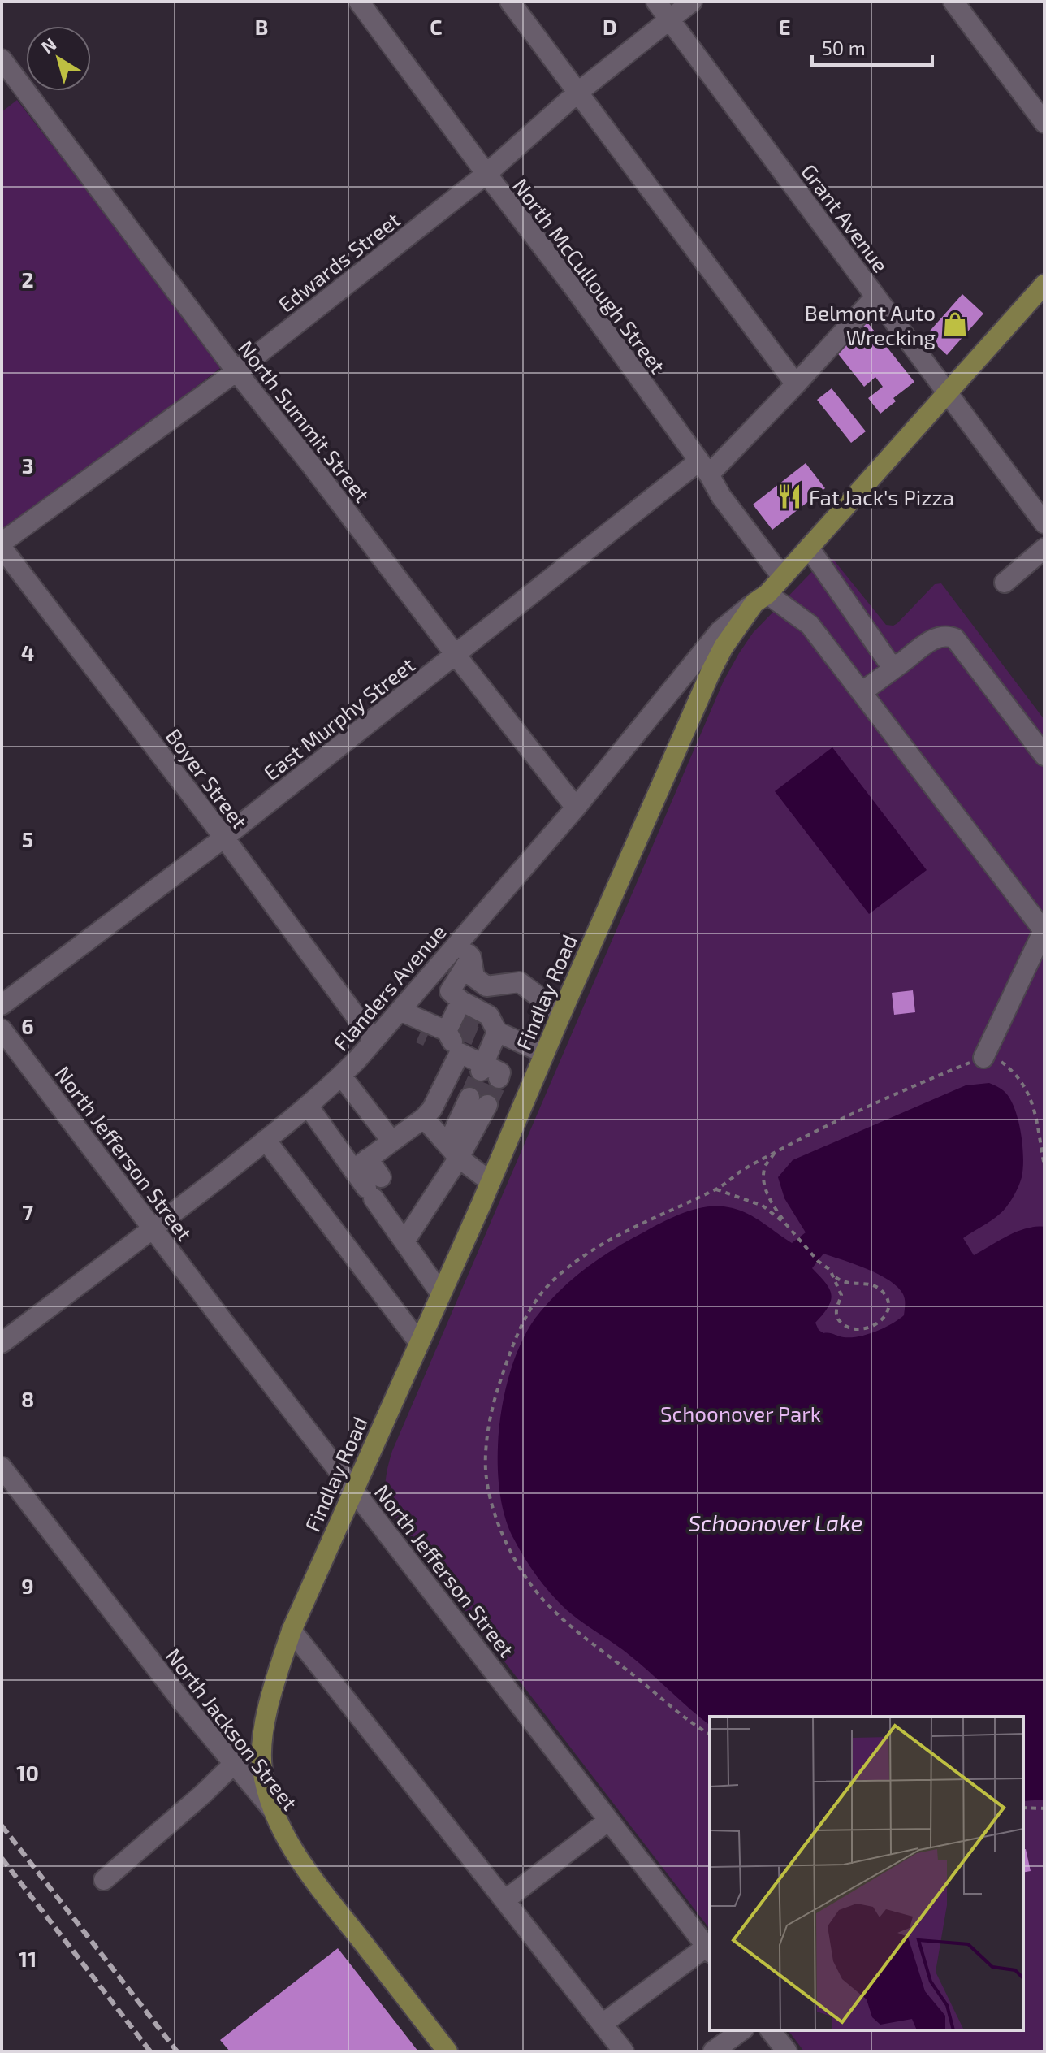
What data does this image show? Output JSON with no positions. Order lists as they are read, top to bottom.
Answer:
{
  "streets": {
    "main road": ["Findlay Road", "North Jackson Street"],
    "street": [
      "Grant Avenue",
      "Edwards Street",
      "North McCullough Street",
      "North Summit Street",
      "East Murphy Street",
      "Boyer Street",
      "Flanders Avenue",
      "North Jefferson Street"
    ]
  },
  "crossings": [
    ["Grant Avenue", "Edwards Street"],
    ["Grant Avenue", "East Murphy Street"],
    ["Grant Avenue", "Findlay Road"],
    ["Edwards Street", "North McCullough Street"],
    ["Edwards Street", "North Summit Street"],
    ["North McCullough Street", "East Murphy Street"],
    ["North McCullough Street", "Findlay Road"],
    ["North Summit Street", "East Murphy Street"],
    ["North Summit Street", "Flanders Avenue"],
    ["East Murphy Street", "Boyer Street"],
    ["Boyer Street", "Flanders Avenue"],
    ["Flanders Avenue", "Findlay Road"],
    ["Flanders Avenue", "North Jefferson Street"],
    ["Findlay Road", "North Jefferson Street"],
    ["Findlay Road", "North Jackson Street"]
  ],
  "water": ["Schoonover Lake"],
  "parks": ["Schoonover Park"],
  "places": {
    "shop": ["Belmont Auto Wrecking"],
    "restaurant": ["Fat Jack's Pizza"]
  },
  "scale_bar": "50 m",
  "north": "top left",
  "grid": {
    "columns": [
      "B",
      "C",
      "D",
      "E"
    ],
    "rows": [
      "2",
      "3",
      "4",
      "5",
      "6",
      "7",
      "8",
      "9",
      "10",
      "11"
    ]
  }
}
